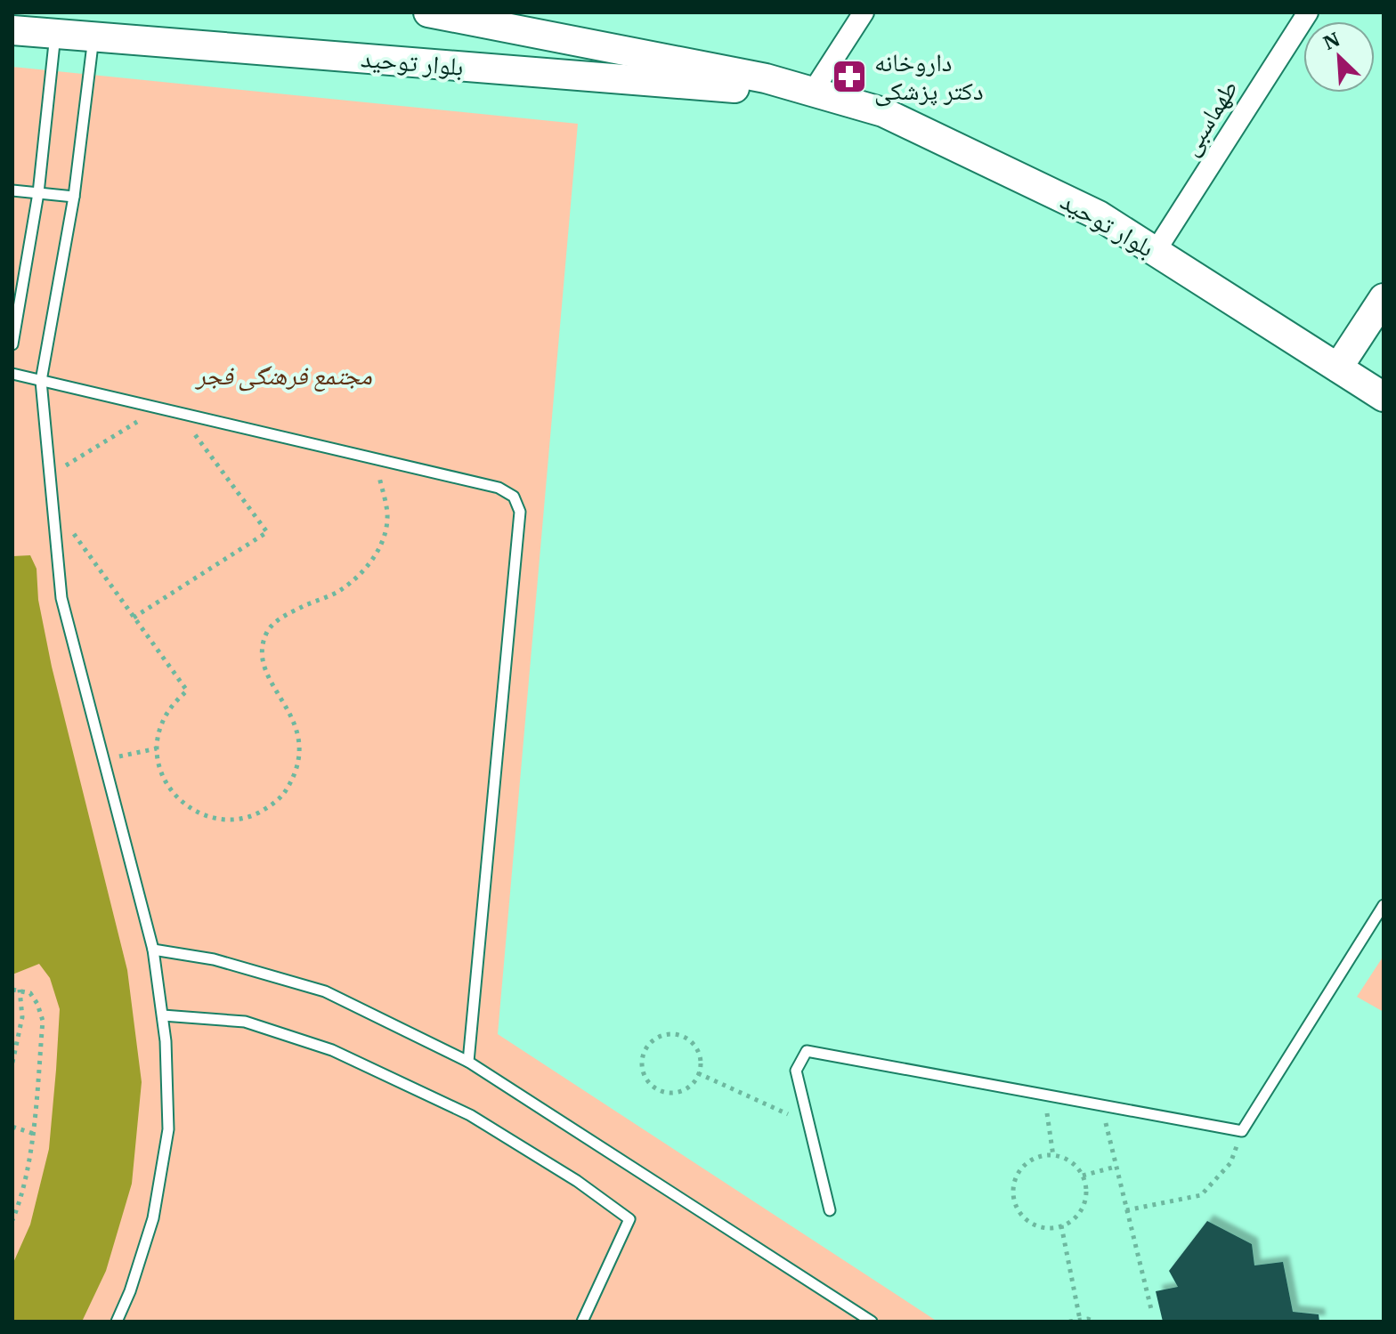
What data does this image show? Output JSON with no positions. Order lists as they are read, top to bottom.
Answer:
{
  "streets": {
    "main road": ["بلوار توحید"],
    "street": ["طهماسبی"]
  },
  "crossings": [
    ["بلوار توحید", "طهماسبی"]
  ],
  "parks": ["مجتمع فرهنگی فجر"],
  "places": {
    "pharmacy": ["داروخانه دکتر پزشکی"]
  },
  "north": "top left"
}
